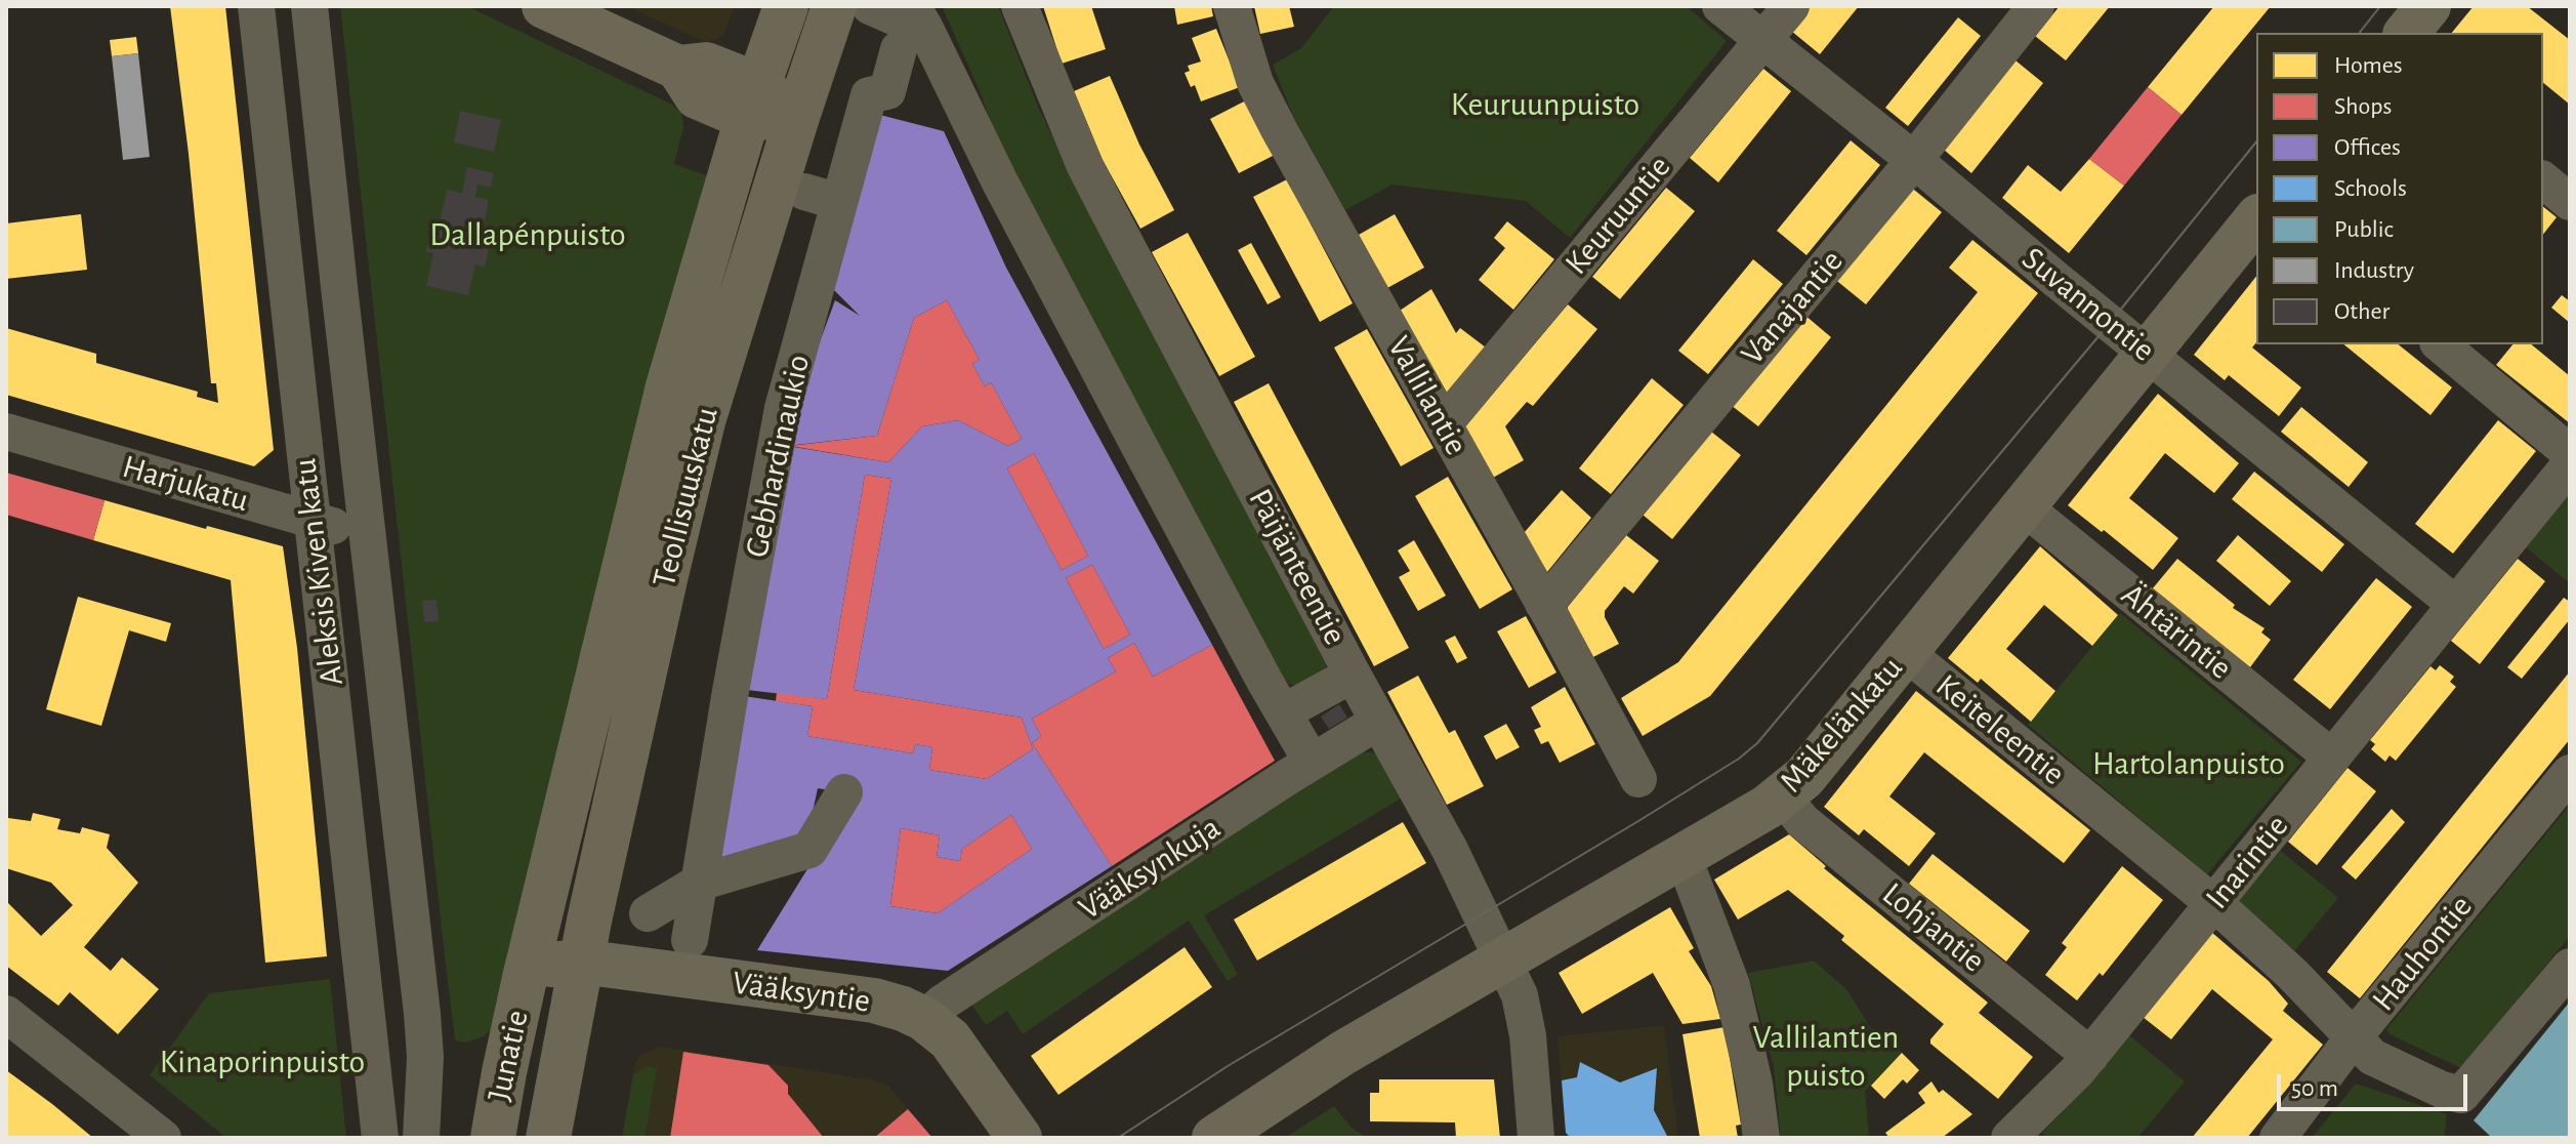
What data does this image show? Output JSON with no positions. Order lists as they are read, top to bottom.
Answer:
{
  "streets": {
    "main road": [
      "Teollisuuskatu",
      "Mäkelänkatu",
      "Vääksyntie",
      "Junatie"
    ],
    "street": [
      "Keuruuntie",
      "Suvannontie",
      "Vanajantie",
      "Vallilantie",
      "Gebhardinaukio",
      "Harjukatu",
      "Päijänteentie",
      "Aleksis Kiven katu",
      "Ähtärintie",
      "Keiteleentie",
      "Inarintie",
      "Vääksynkuja",
      "Lohjantie",
      "Hauhontie"
    ]
  },
  "crossings": [
    ["Keuruuntie", "Suvannontie"],
    ["Keuruuntie", "Vallilantie"],
    ["Suvannontie", "Vanajantie"],
    ["Suvannontie", "Mäkelänkatu"],
    ["Suvannontie", "Inarintie"],
    ["Vanajantie", "Vallilantie"],
    ["Harjukatu", "Aleksis Kiven katu"],
    ["Teollisuuskatu", "Vääksyntie"],
    ["Teollisuuskatu", "Junatie"],
    ["Päijänteentie", "Mäkelänkatu"],
    ["Päijänteentie", "Vääksynkuja"],
    ["Ähtärintie", "Mäkelänkatu"],
    ["Ähtärintie", "Inarintie"],
    ["Mäkelänkatu", "Keiteleentie"],
    ["Mäkelänkatu", "Lohjantie"],
    ["Keiteleentie", "Inarintie"],
    ["Keiteleentie", "Hauhontie"],
    ["Inarintie", "Lohjantie"],
    ["Vääksynkuja", "Vääksyntie"],
    ["Vääksyntie", "Junatie"]
  ],
  "parks": [
    "Keuruunpuisto",
    "Dallapénpuisto",
    "Hartolanpuisto",
    "Vallilantien puisto",
    "Kinaporinpuisto"
  ],
  "legend": [
    "Homes",
    "Shops",
    "Offices",
    "Schools",
    "Public",
    "Industry",
    "Other"
  ],
  "scale_bar": "50 m"
}
